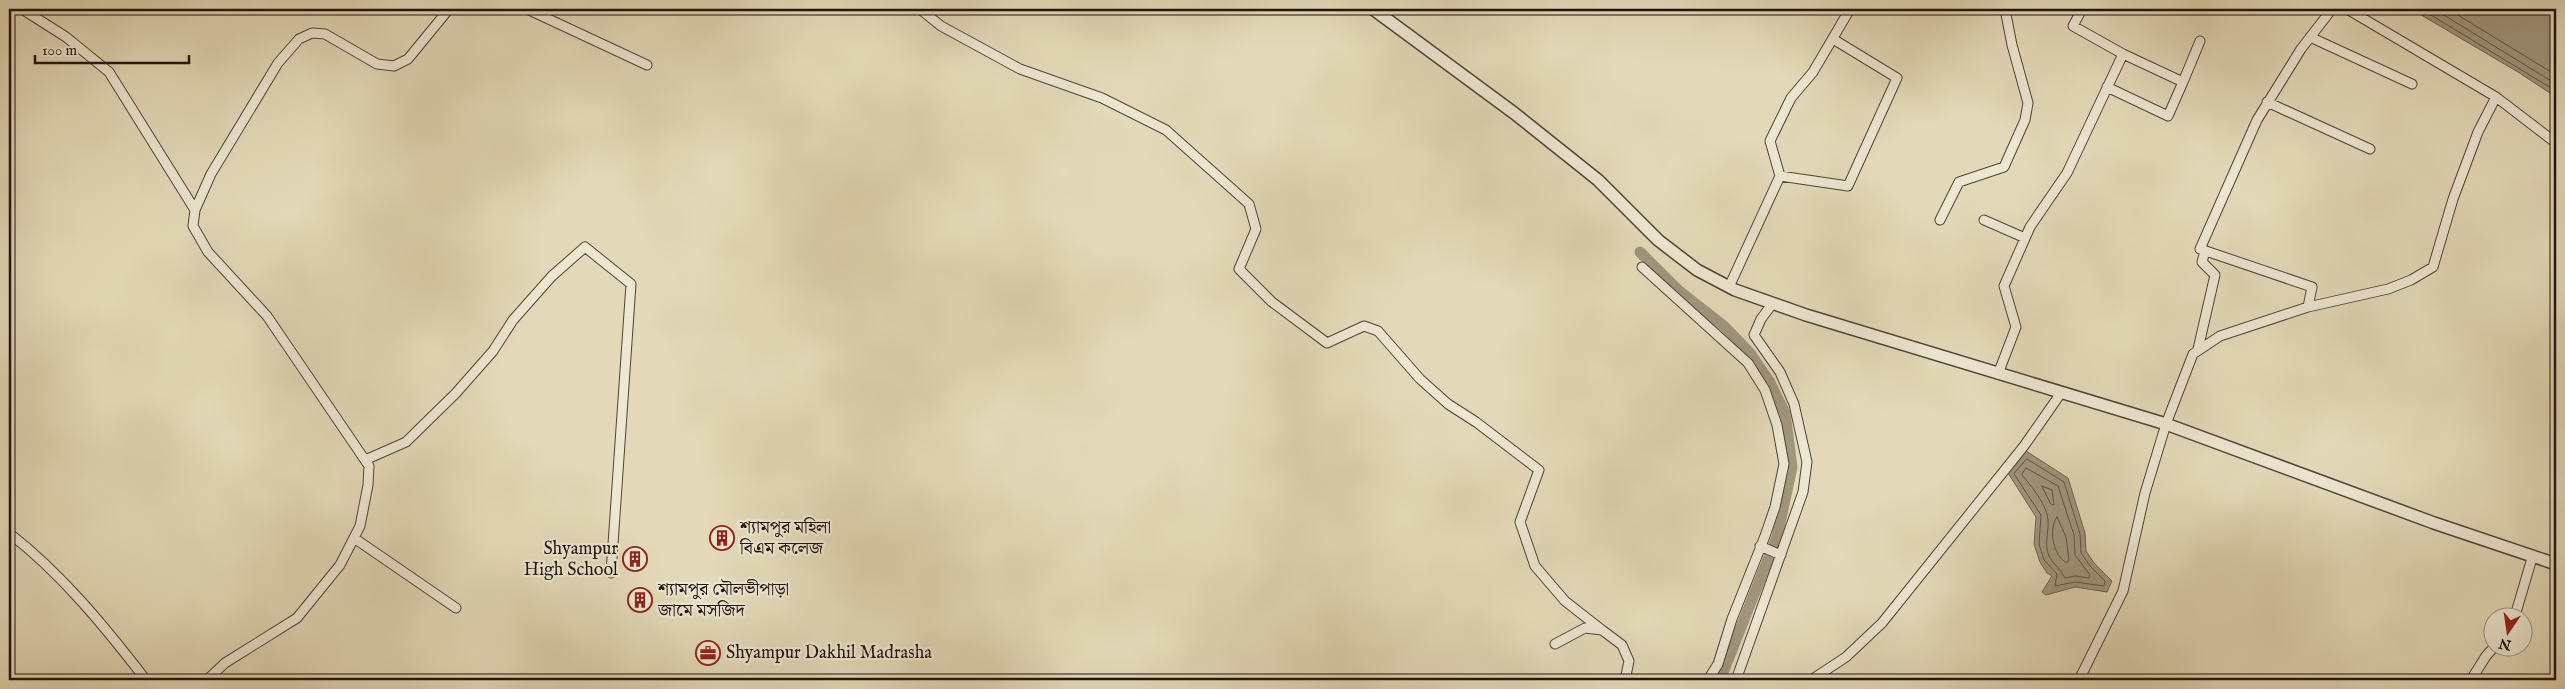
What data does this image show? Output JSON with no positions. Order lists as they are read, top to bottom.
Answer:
{
  "places": {
    "building": ["শ্যামপুর মহিলা বিএম কলেজ", "Shyampur High School", "শ্যামপুর মৌলভীপাড়া জামে মসজিদ"],
    "office": ["Shyampur Dakhil Madrasha"]
  },
  "scale_bar": "100 m",
  "north": "bottom"
}
